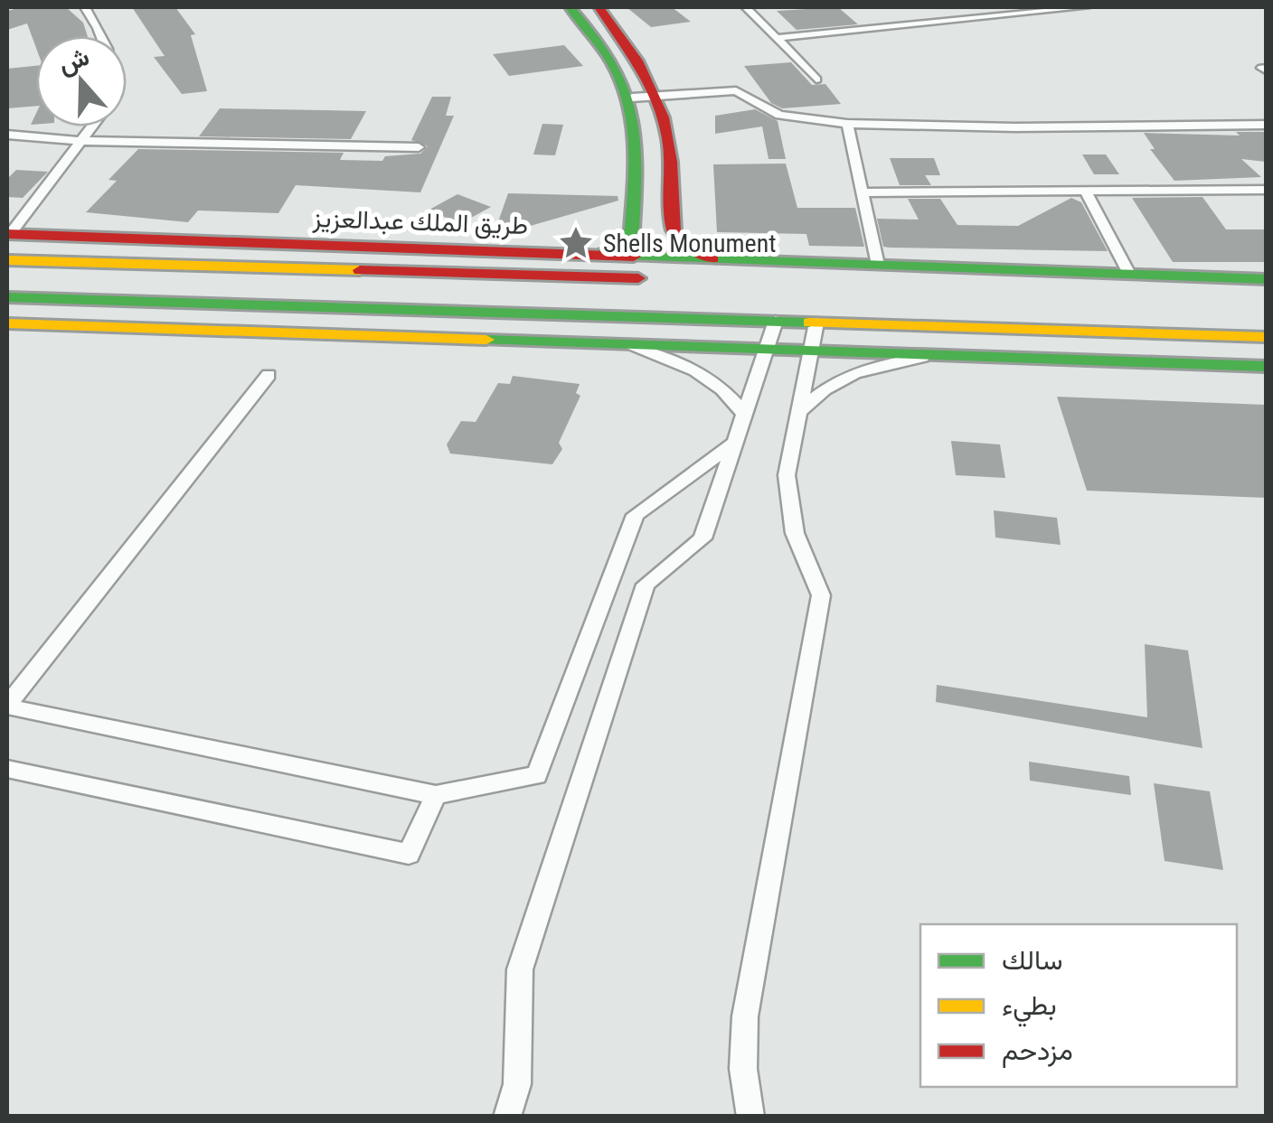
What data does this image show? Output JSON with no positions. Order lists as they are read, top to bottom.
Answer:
{
  "streets": {
    "main road": ["طريق الملك عبدالعزيز"]
  },
  "places": {
    "place": ["Shells Monument"]
  },
  "legend": ["سالك", "بطيء", "مزدحم"],
  "north": "top"
}
